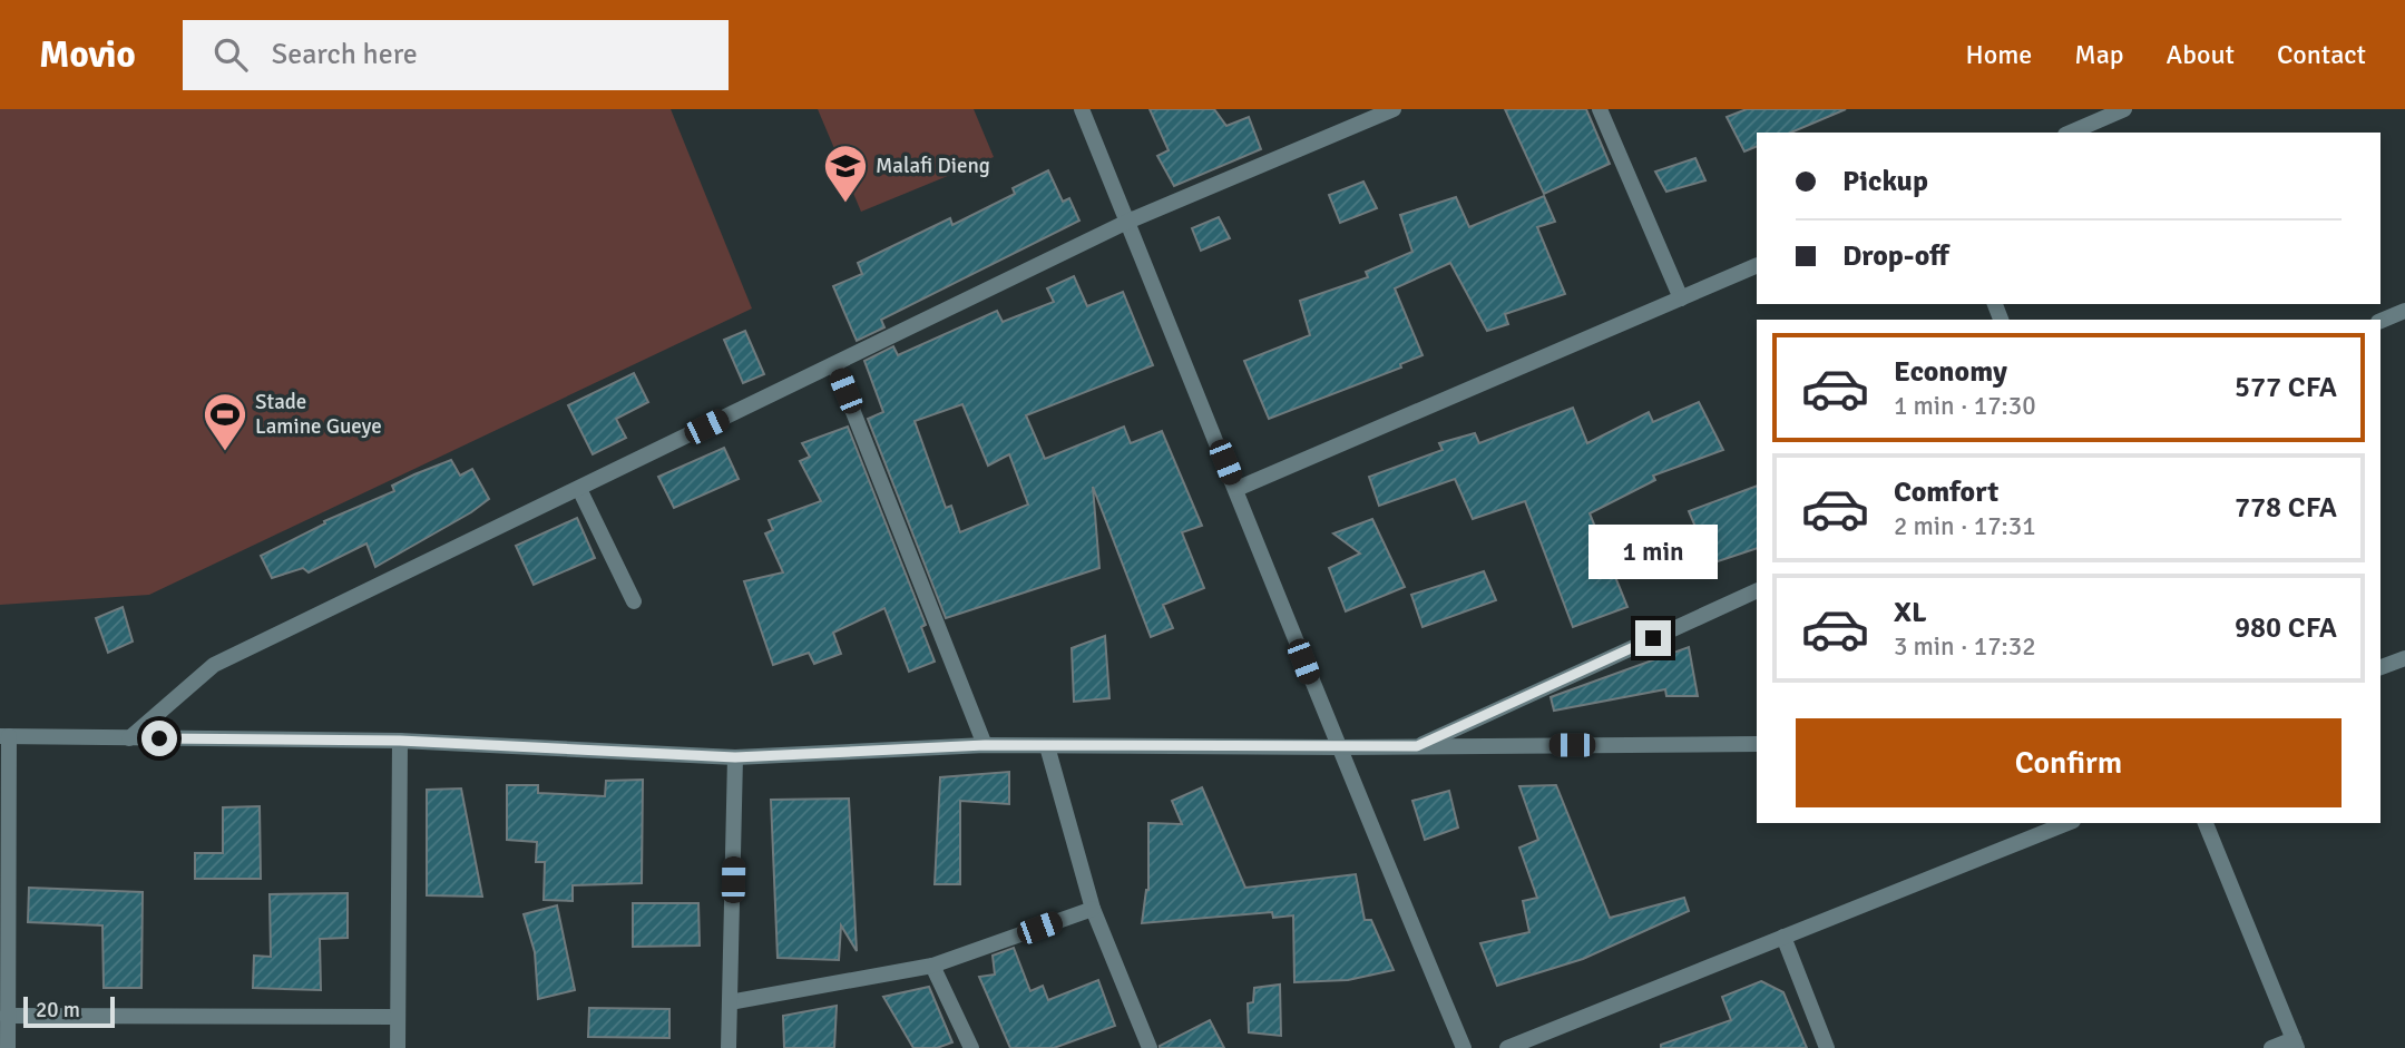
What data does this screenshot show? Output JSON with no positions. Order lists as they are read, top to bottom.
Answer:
{
  "places": {
    "school or university": ["Malafi Dieng"],
    "sports": ["Stade Lamine Gueye"]
  },
  "scale_bar": "20 m",
  "page": {
    "header": "Movio",
    "search": "Search here",
    "nav": [
      "Home",
      "Map",
      "About",
      "Contact"
    ],
    "banner": ["Pickup", "Drop-off"],
    "list": [
      {
        "name": "Economy",
        "note": "1 min · 17:30",
        "value": "577 CFA"
      },
      {
        "name": "Comfort",
        "note": "2 min · 17:31",
        "value": "778 CFA"
      },
      {
        "name": "XL",
        "note": "3 min · 17:32",
        "value": "980 CFA"
      }
    ],
    "bubble": "1 min",
    "buttons": "Confirm",
    "scale": "20 m"
  }
}
